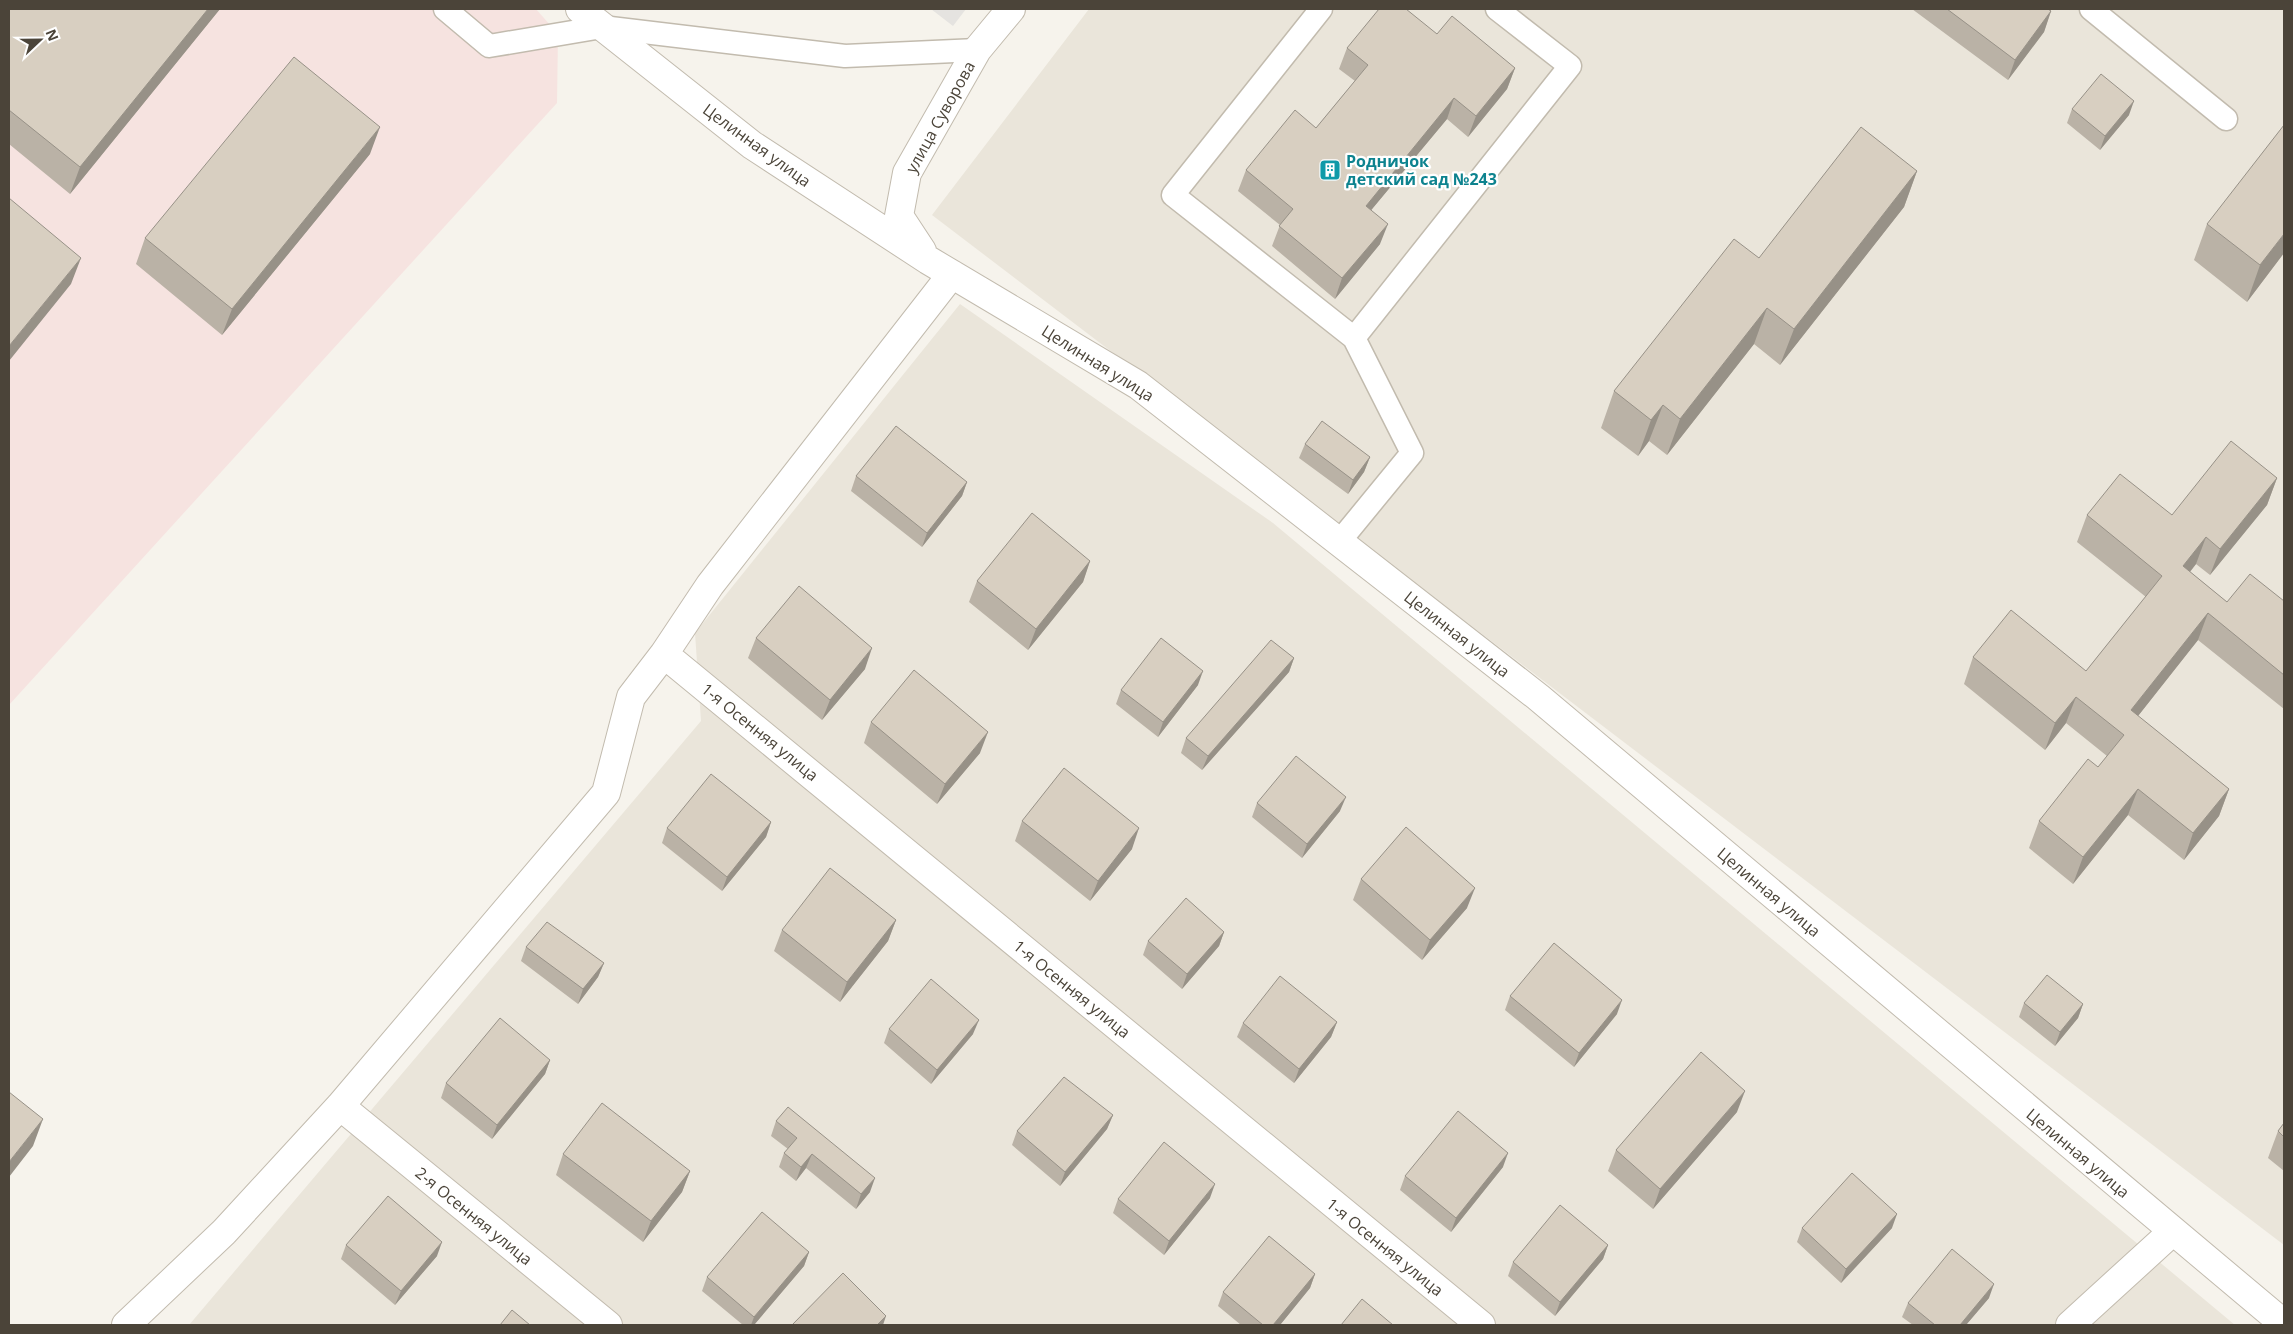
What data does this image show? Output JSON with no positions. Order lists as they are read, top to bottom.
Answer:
{
  "streets": {
    "street": [
      "улица Суворова",
      "Целинная улица",
      "1-я Осенняя улица",
      "2-я Осенняя улица"
    ]
  },
  "crossings": [
    ["улица Суворова", "Целинная улица"]
  ],
  "places": {
    "building": ["Родничок детский сад №243"]
  },
  "north": "right"
}
